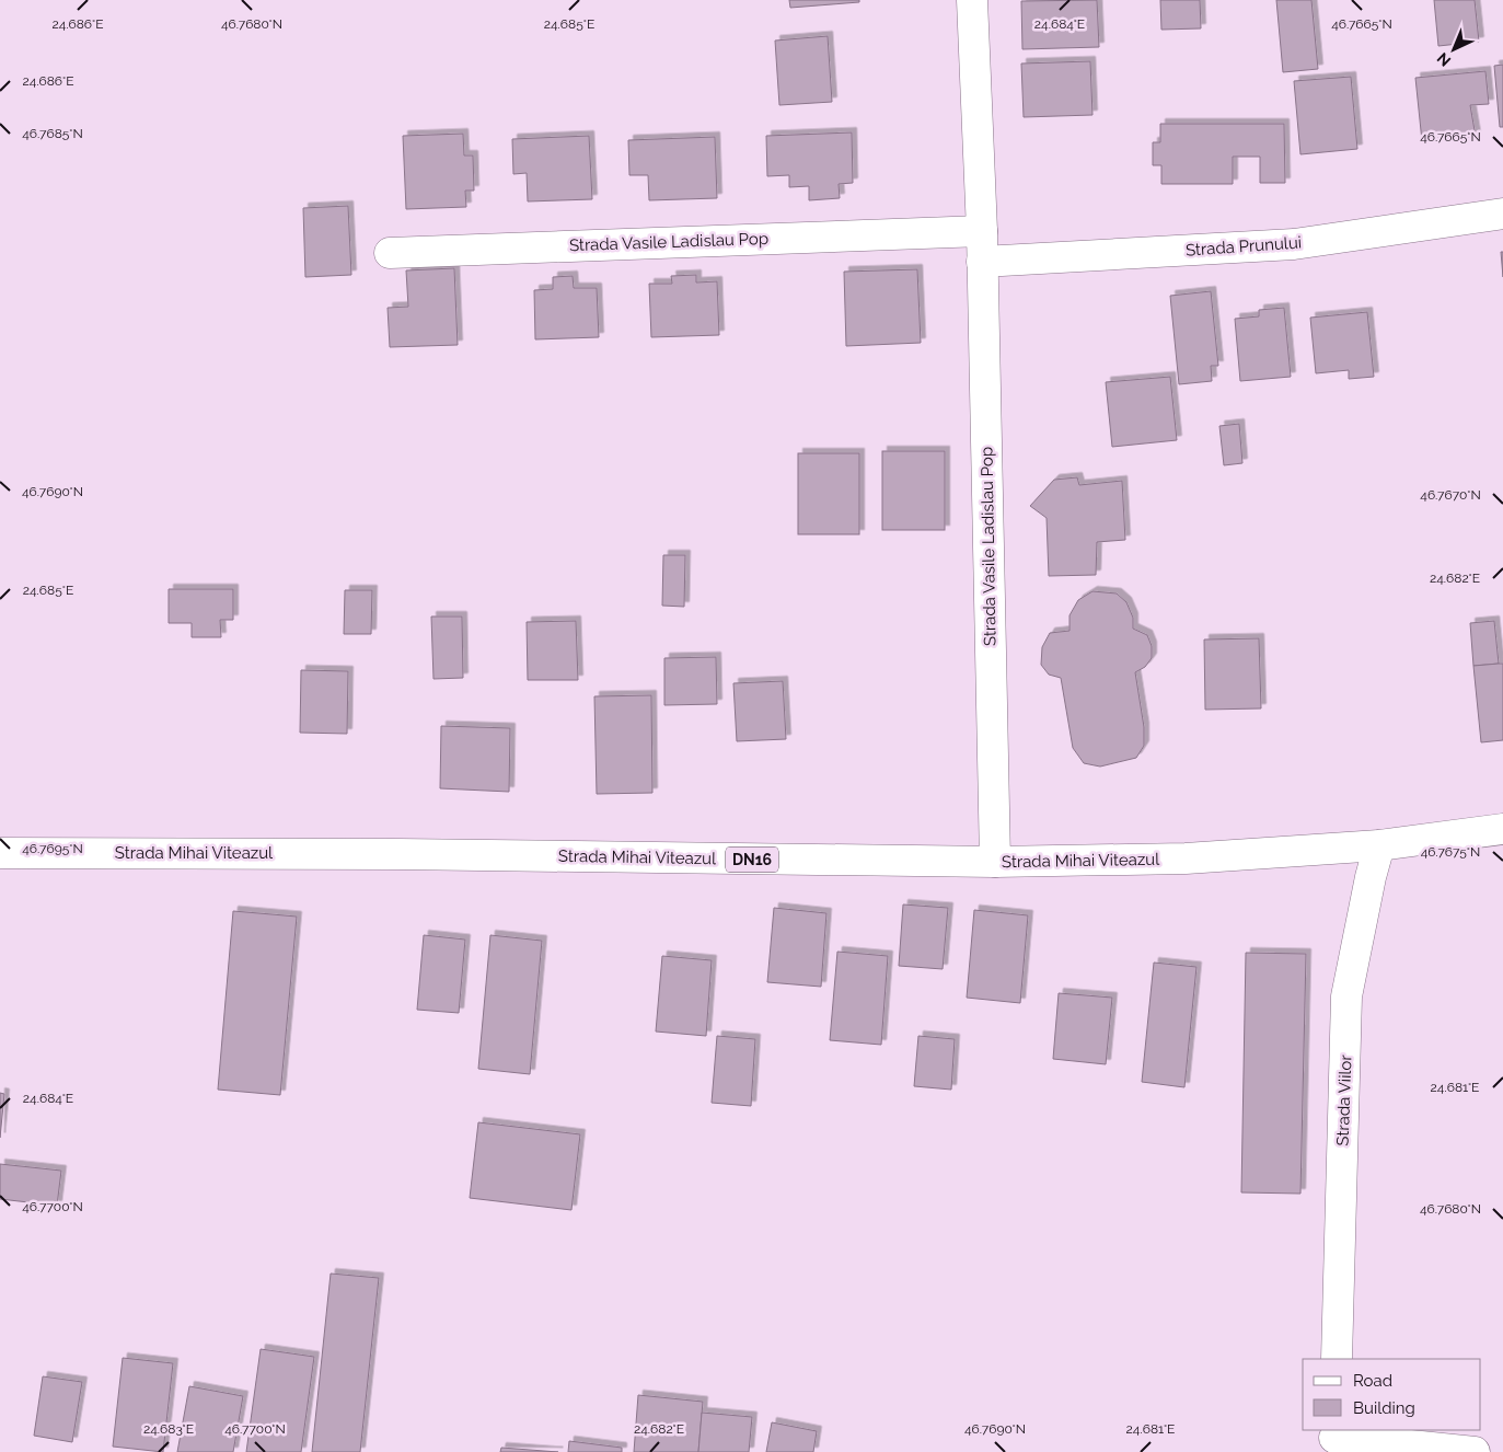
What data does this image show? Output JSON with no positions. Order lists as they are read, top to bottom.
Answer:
{
  "streets": {
    "main road": [
      "Strada Vasile Ladislau Pop",
      "Strada Prunului",
      "Strada Mihai Viteazul",
      "DN16",
      "Strada Viilor"
    ]
  },
  "crossings": [
    ["Strada Vasile Ladislau Pop", "Strada Prunului"],
    ["Strada Vasile Ladislau Pop", "Strada Mihai Viteazul"],
    ["Strada Mihai Viteazul", "Strada Viilor"]
  ],
  "legend": ["Road", "Building"],
  "north": "bottom left",
  "coordinates": [
    "46.7680°N",
    "46.7665°N",
    "24.686°E",
    "24.685°E",
    "24.684°E",
    "46.7685°N",
    "46.7690°N",
    "46.7670°N",
    "24.682°E",
    "46.7695°N",
    "46.7675°N",
    "24.681°E",
    "46.7700°N",
    "24.683°E"
  ]
}
